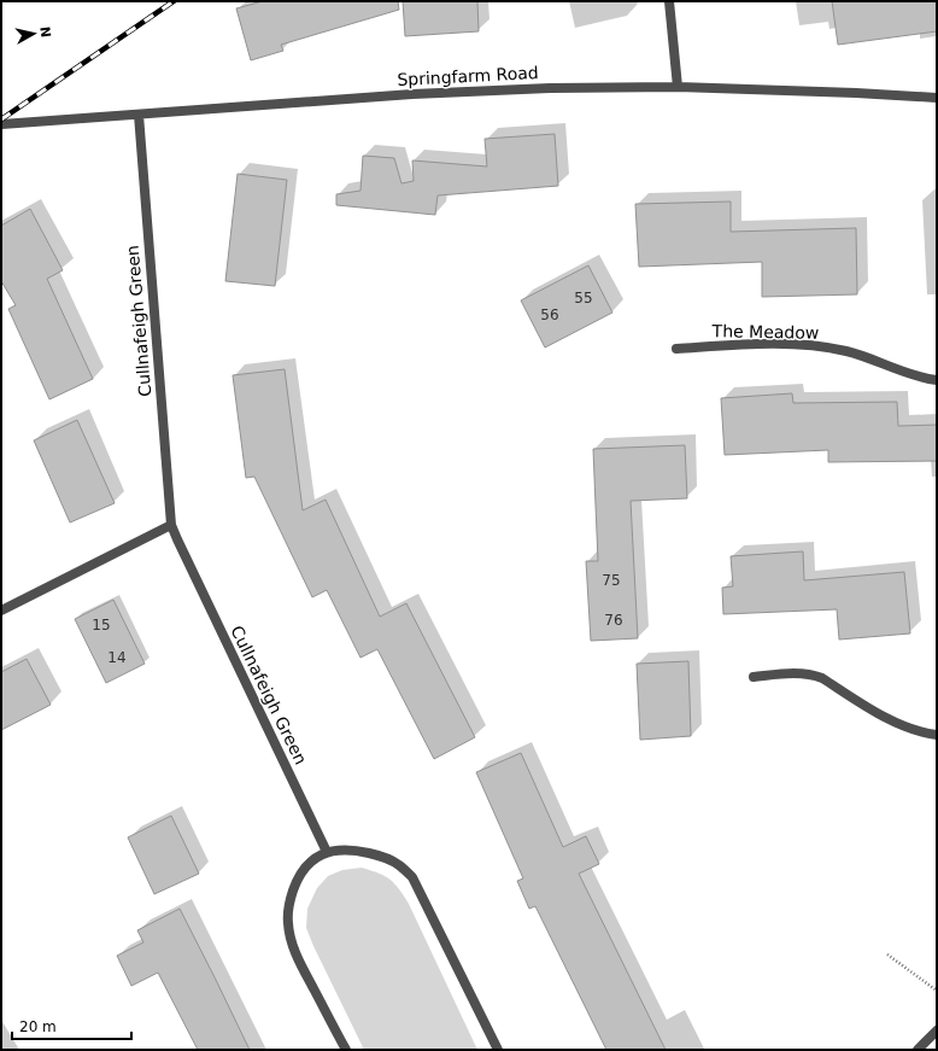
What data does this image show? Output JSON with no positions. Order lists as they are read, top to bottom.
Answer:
{
  "streets": {
    "street": ["Springfarm Road", "Cullnafeigh Green", "The Meadow"]
  },
  "crossings": [
    ["Springfarm Road", "Cullnafeigh Green"]
  ],
  "house_numbers": [
    "55",
    "56",
    "75",
    "76",
    "15",
    "14"
  ],
  "scale_bar": "20 m",
  "north": "right"
}
